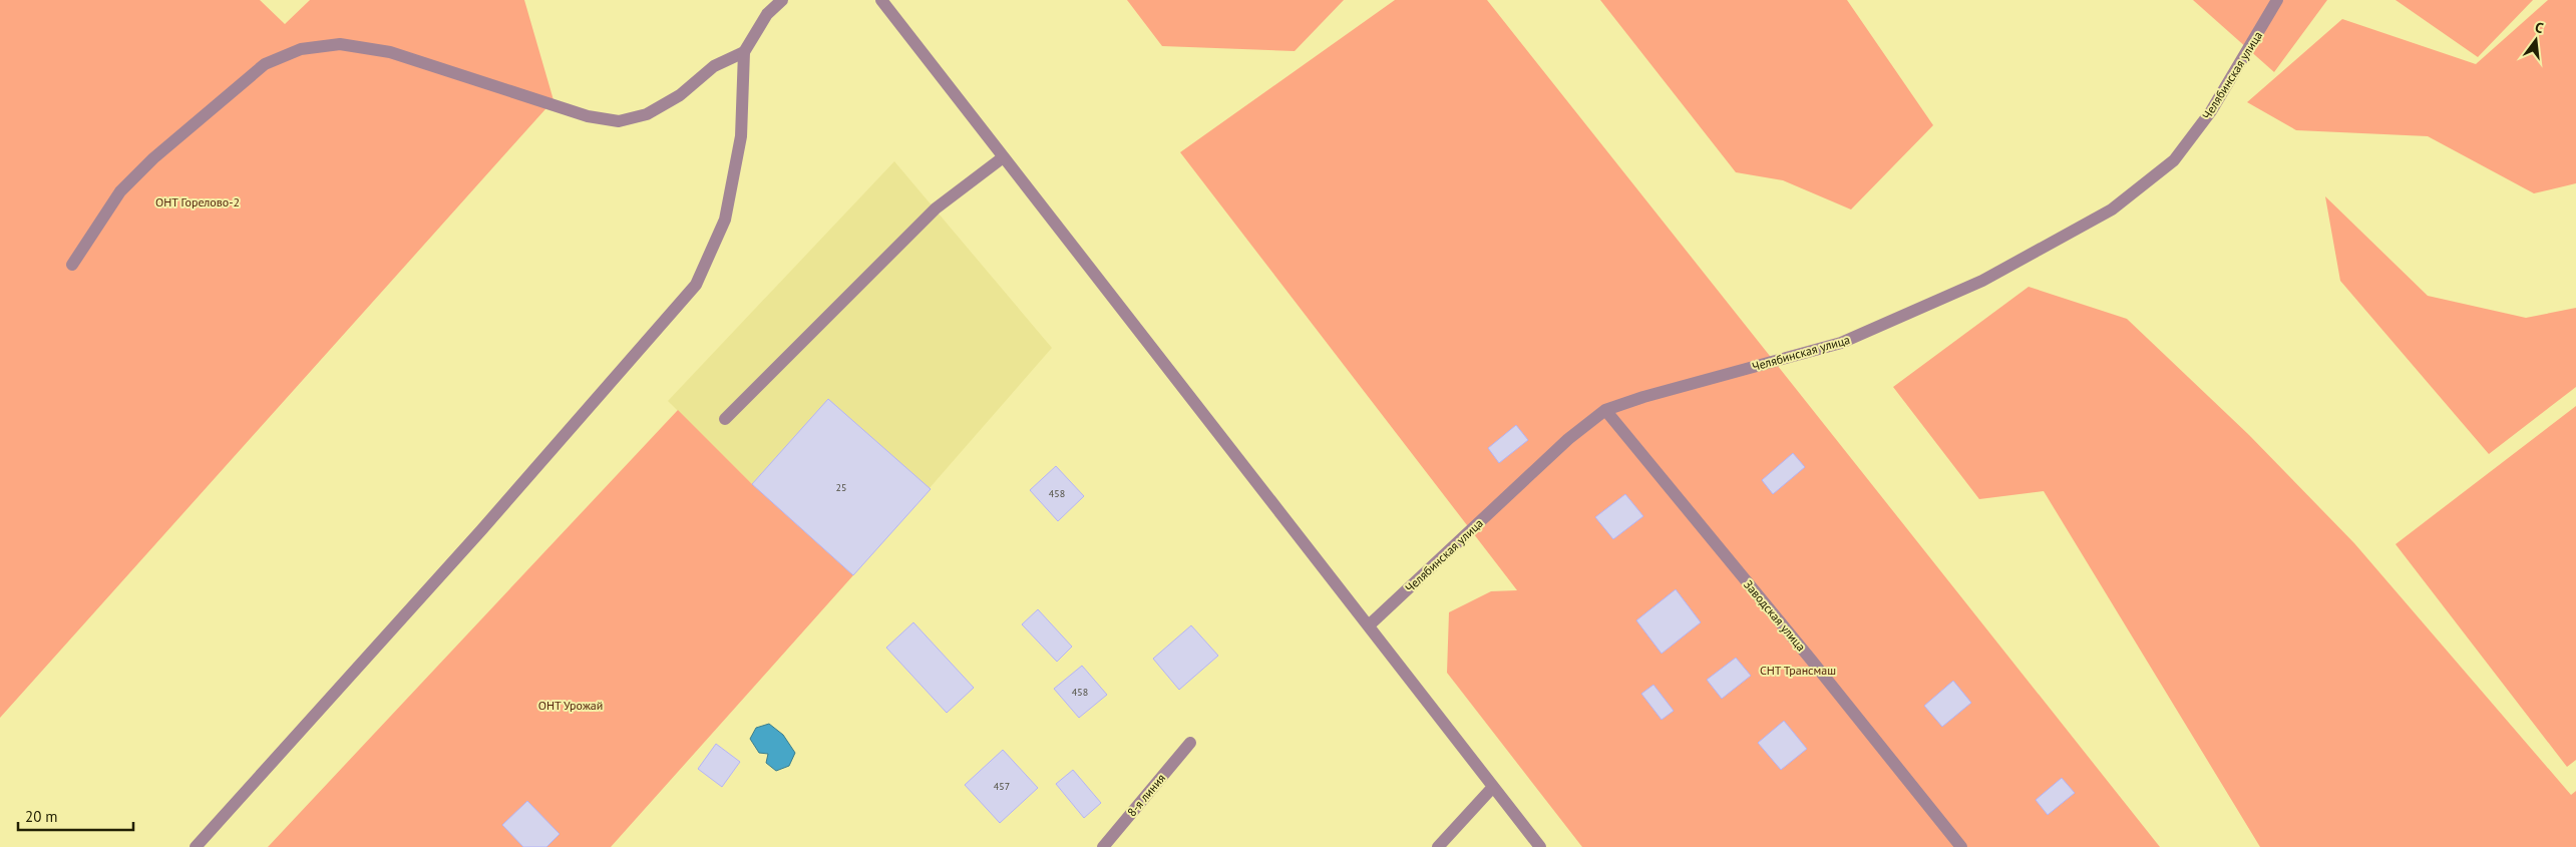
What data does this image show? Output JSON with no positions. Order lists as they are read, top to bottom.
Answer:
{
  "streets": {
    "street": ["Челябинская улица", "Заводская улица", "8-я линия"]
  },
  "crossings": [
    ["Челябинская улица", "Заводская улица"]
  ],
  "parks": ["ОНТ Горелово-2", "СНТ Трансмаш", "ОНТ Урожай"],
  "house_numbers": [
    "25",
    "458",
    "458",
    "457"
  ],
  "scale_bar": "20 m",
  "north": "top"
}
